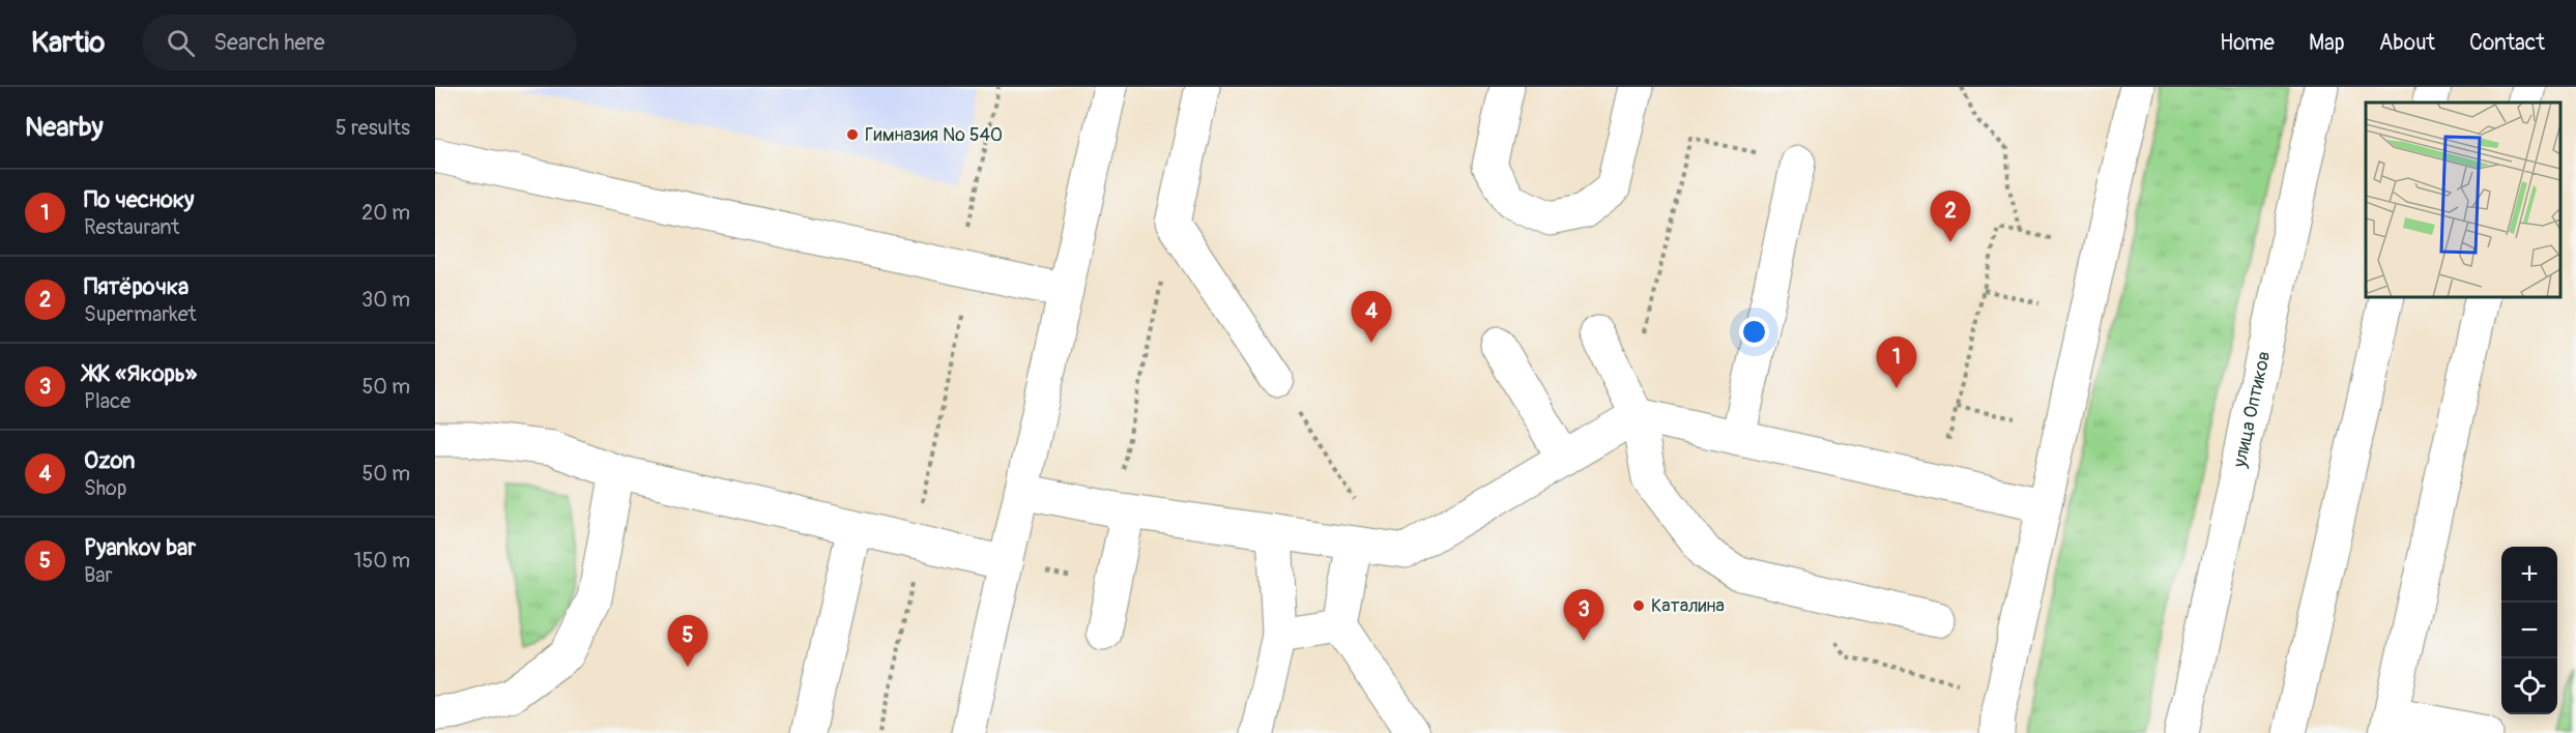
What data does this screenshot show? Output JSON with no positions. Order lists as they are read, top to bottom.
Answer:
{
  "streets": {
    "street": ["улица Оптиков"]
  },
  "places": ["Гимназия № 540", "Каталина"],
  "page": {
    "header": "Kartio",
    "search": "Search here",
    "nav": [
      "Home",
      "Map",
      "About",
      "Contact"
    ],
    "heading": ["Nearby", "5 results"],
    "list": [
      {
        "mark": "1",
        "name": "По чесноку",
        "note": "Restaurant",
        "value": "20 m"
      },
      {
        "mark": "2",
        "name": "Пятёрочка",
        "note": "Supermarket",
        "value": "30 m"
      },
      {
        "mark": "3",
        "name": "ЖК «Якорь»",
        "note": "Place",
        "value": "50 m"
      },
      {
        "mark": "4",
        "name": "Ozon",
        "note": "Shop",
        "value": "50 m"
      },
      {
        "mark": "5",
        "name": "Pyankov bar",
        "note": "Bar",
        "value": "150 m"
      }
    ],
    "pins": [
      "2",
      "4",
      "1",
      "3",
      "5"
    ],
    "map_buttons": ["+", "−"]
  }
}
